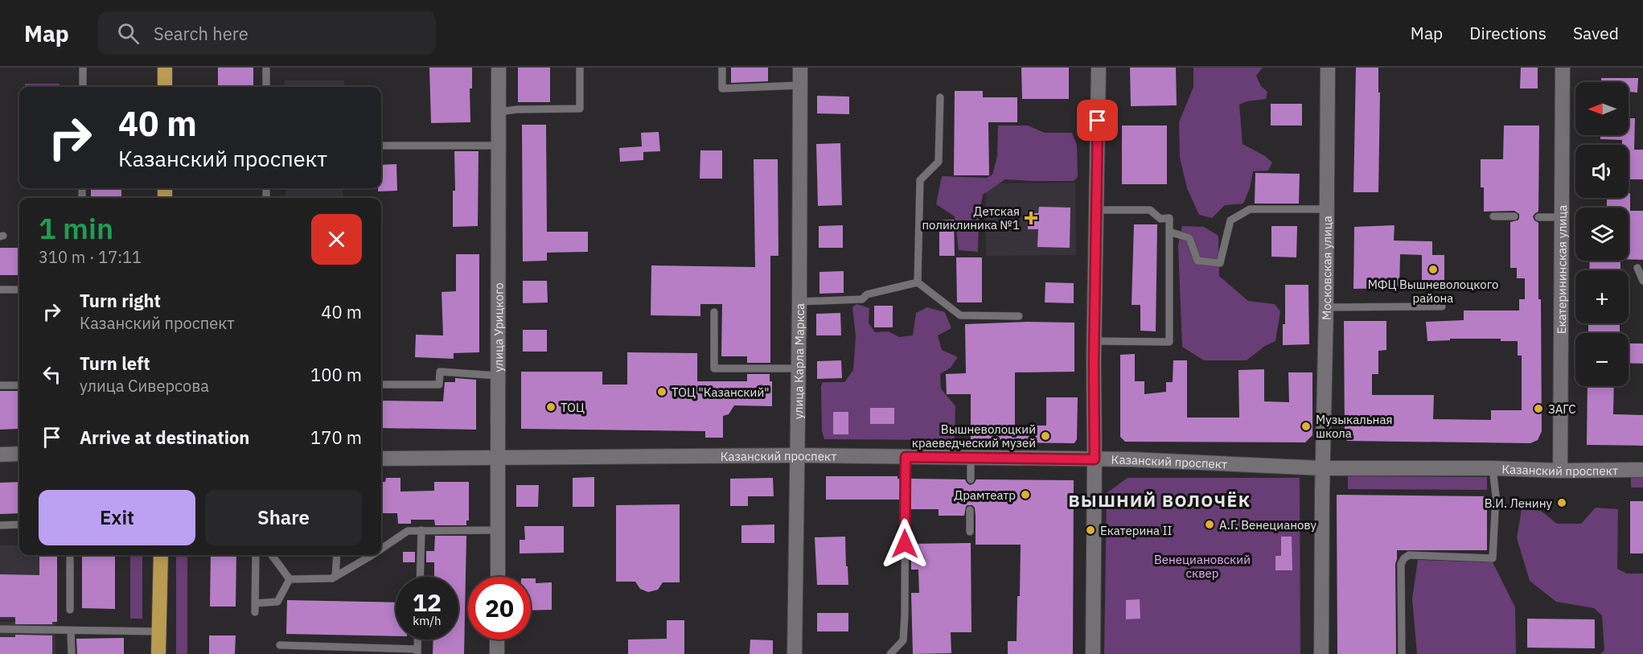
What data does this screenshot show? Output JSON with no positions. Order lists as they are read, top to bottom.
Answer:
{
  "streets": {
    "street": [
      "Московская улица",
      "Екатерининская улица",
      "улица Урицкого",
      "улица Карла Маркса",
      "Казанский проспект"
    ]
  },
  "crossings": [
    ["Московская улица", "Казанский проспект"],
    ["Екатерининская улица", "Казанский проспект"],
    ["улица Урицкого", "Казанский проспект"],
    ["улица Карла Маркса", "Казанский проспект"]
  ],
  "districts": ["ВЫШНИЙ ВОЛОЧЁК"],
  "parks": ["Венециановский сквер"],
  "places": {
    "health": ["Детская поликлиника №1"],
    "other": [
      "МФЦ Вышневолоцкого района",
      "ТОЦ \"Казанский\"",
      "ТОЦ",
      "ЗАГС",
      "Музыкальная школа",
      "Вышневолоцкий краеведческий музей",
      "Драмтеатр",
      "В.И. Ленину",
      "А.Г. Венецианову",
      "Екатерина II"
    ]
  },
  "north": "left",
  "page": {
    "header": "Map",
    "search": "Search here",
    "nav": ["Map", "Directions", "Saved"],
    "map_buttons": ["+", "−"],
    "turn": ["40 m", "Казанский проспект"],
    "heading": ["1 min", "310 m · 17:11"],
    "list": [
      {
        "name": "Turn right",
        "note": "Казанский проспект",
        "value": "40 m"
      },
      {
        "name": "Turn left",
        "note": "улица Сиверсова",
        "value": "100 m"
      },
      {
        "name": "Arrive at destination",
        "value": "170 m"
      }
    ],
    "buttons": ["Exit", "Share"],
    "speed": "12 km/h",
    "limit": "20"
  }
}
